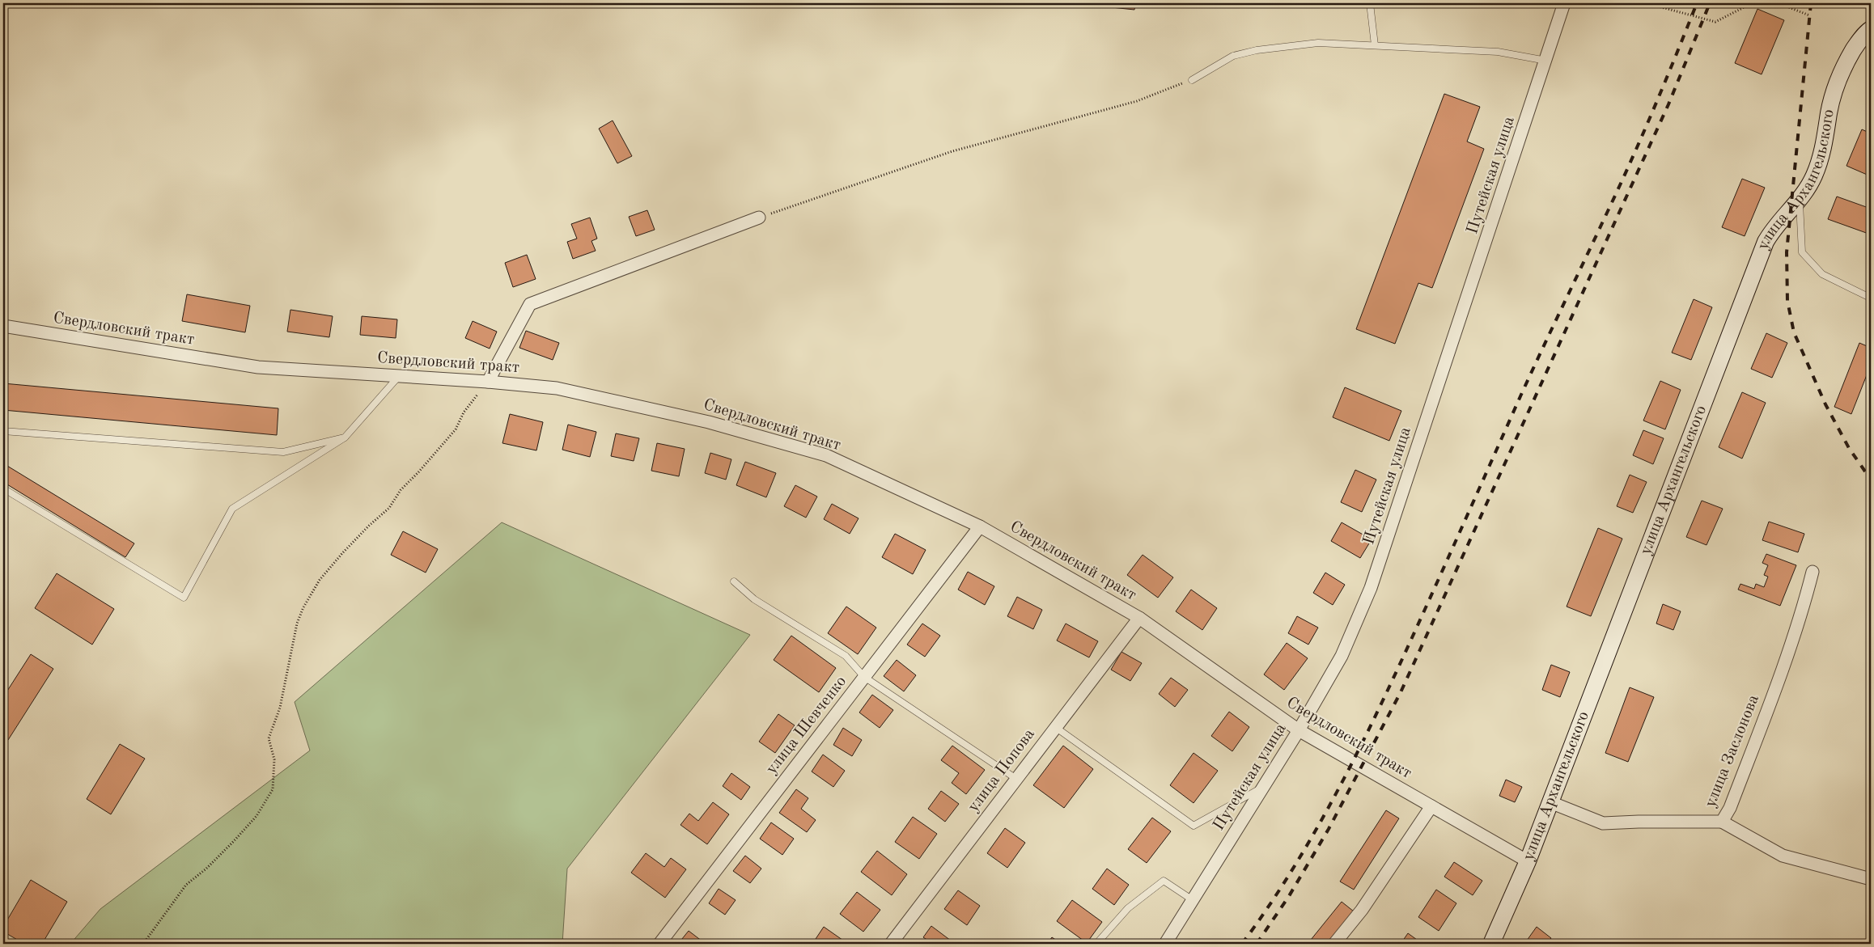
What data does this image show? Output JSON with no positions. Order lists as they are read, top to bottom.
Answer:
{
  "streets": {
    "street": [
      "Путейская улица",
      "улица Архангельского",
      "Свердловский тракт",
      "улица Шевченко",
      "улица Заслонова",
      "улица Попова"
    ]
  },
  "crossings": [
    ["Путейская улица", "Свердловский тракт"],
    ["улица Архангельского", "Свердловский тракт"],
    ["улица Архангельского", "улица Заслонова"],
    ["Свердловский тракт", "улица Шевченко"],
    ["Свердловский тракт", "улица Попова"]
  ]
}
